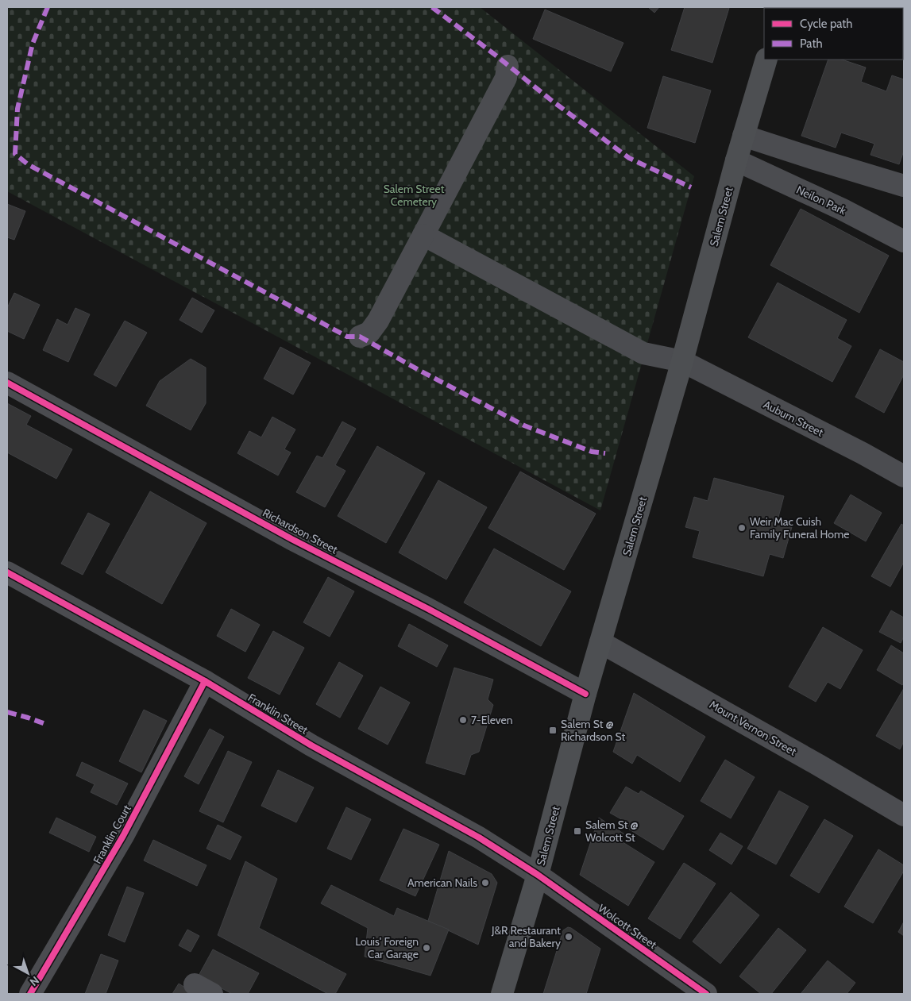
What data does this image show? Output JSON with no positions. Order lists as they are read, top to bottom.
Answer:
{
  "streets": {
    "main road": ["Salem Street"],
    "street": [
      "Neilon Park",
      "Auburn Street",
      "Richardson Street",
      "Franklin Street",
      "Mount Vernon Street",
      "Franklin Court",
      "Wolcott Street"
    ]
  },
  "crossings": [
    ["Neilon Park", "Salem Street"],
    ["Salem Street", "Auburn Street"],
    ["Salem Street", "Richardson Street"],
    ["Salem Street", "Franklin Street"],
    ["Salem Street", "Mount Vernon Street"],
    ["Salem Street", "Wolcott Street"],
    ["Franklin Street", "Franklin Court"],
    ["Franklin Street", "Wolcott Street"]
  ],
  "parks": ["Salem Street Cemetery"],
  "places": {
    "other": [
      "Weir Mac Cuish Family Funeral Home",
      "7-Eleven",
      "American Nails",
      "J&R Restaurant and Bakery",
      "Louis' Foreign Car Garage"
    ],
    "transit": ["Salem St @ Richardson St", "Salem St @ Wolcott St"]
  },
  "legend": ["Cycle path", "Path"],
  "north": "bottom right"
}
